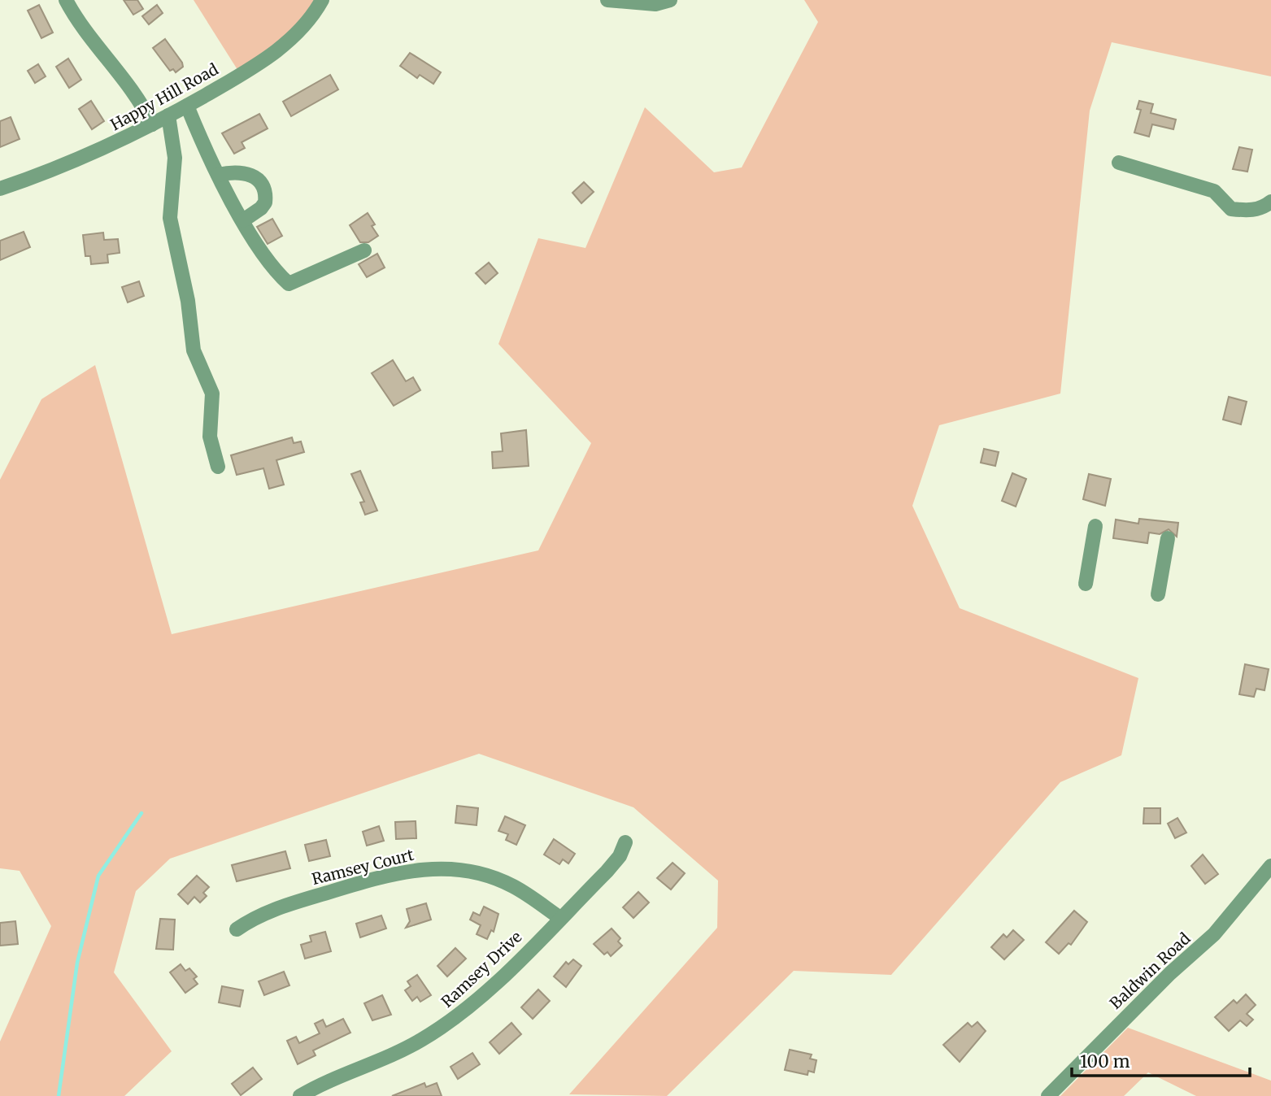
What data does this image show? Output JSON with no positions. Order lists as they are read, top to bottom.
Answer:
{
  "streets": {
    "street": [
      "Happy Hill Road",
      "Ramsey Court",
      "Ramsey Drive",
      "Baldwin Road"
    ]
  },
  "crossings": [
    ["Ramsey Court", "Ramsey Drive"]
  ],
  "scale_bar": "100 m"
}
